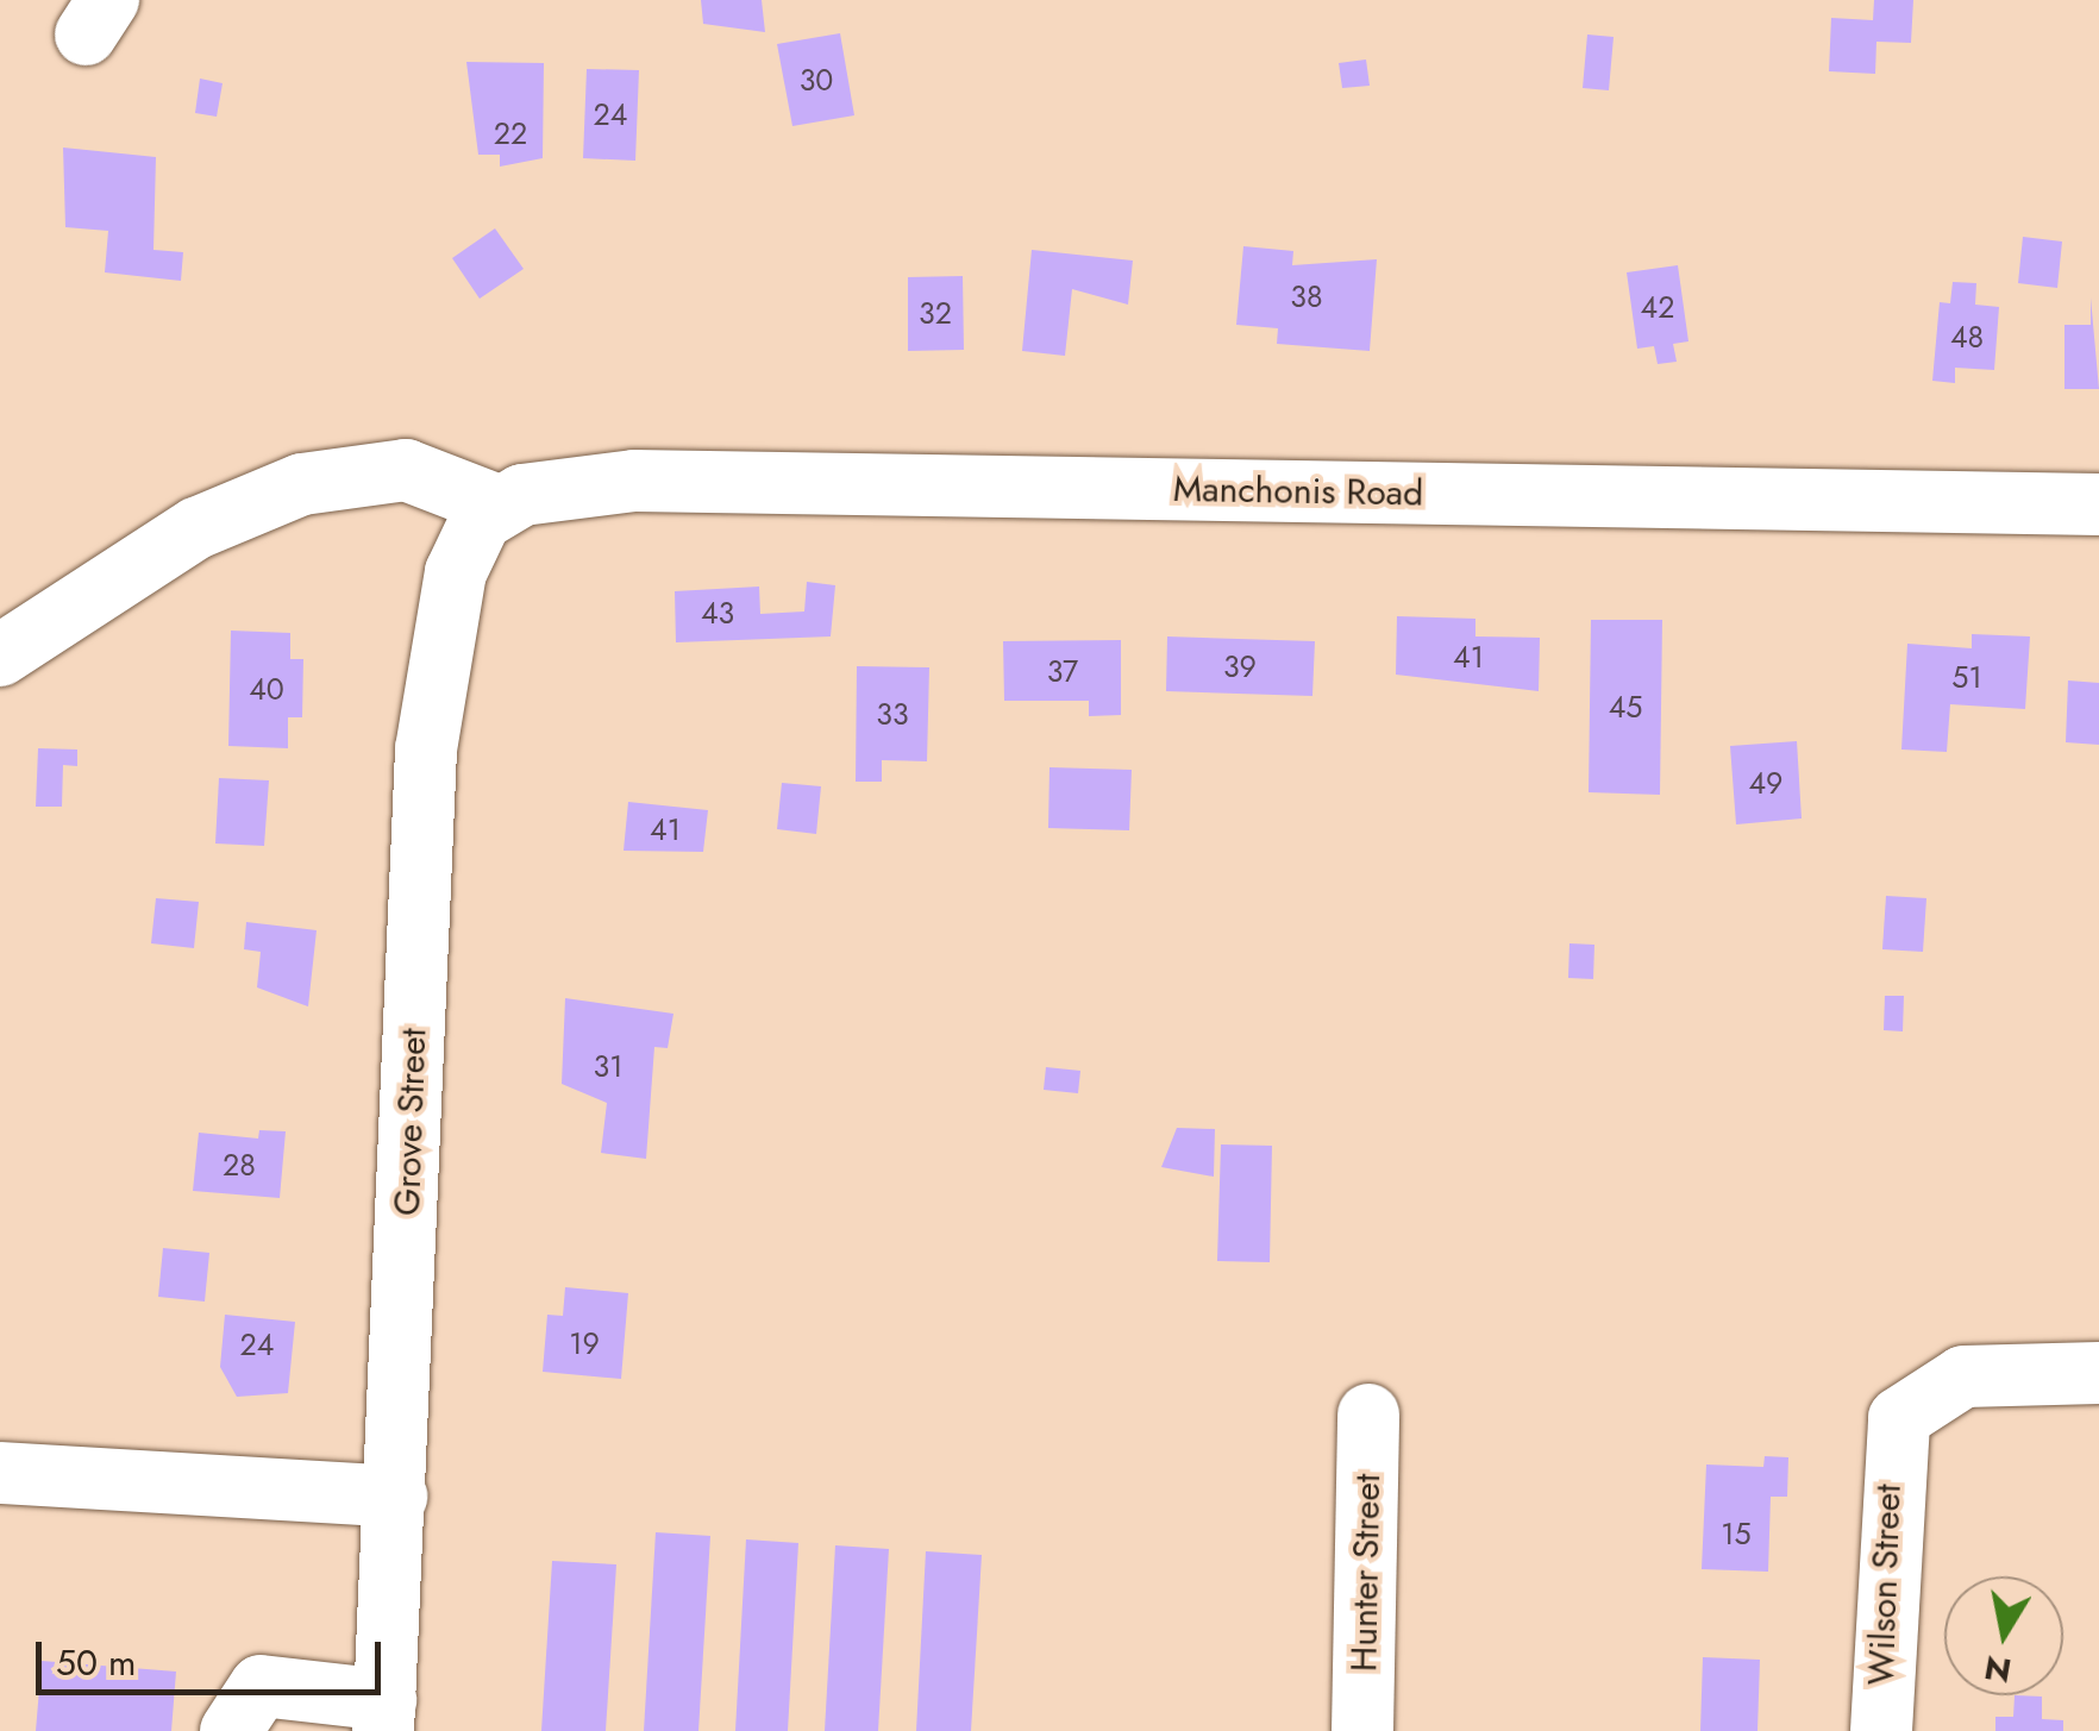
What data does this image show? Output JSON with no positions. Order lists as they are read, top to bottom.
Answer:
{
  "streets": {
    "street": [
      "Manchonis Road",
      "Grove Street",
      "Hunter Street",
      "Wilson Street"
    ]
  },
  "crossings": [
    ["Manchonis Road", "Grove Street"]
  ],
  "house_numbers": [
    "30",
    "24",
    "22",
    "38",
    "42",
    "32",
    "48",
    "43",
    "41",
    "39",
    "37",
    "51",
    "40",
    "45",
    "33",
    "49",
    "41",
    "31",
    "28",
    "19",
    "24",
    "15"
  ],
  "scale_bar": "50 m",
  "north": "bottom"
}
